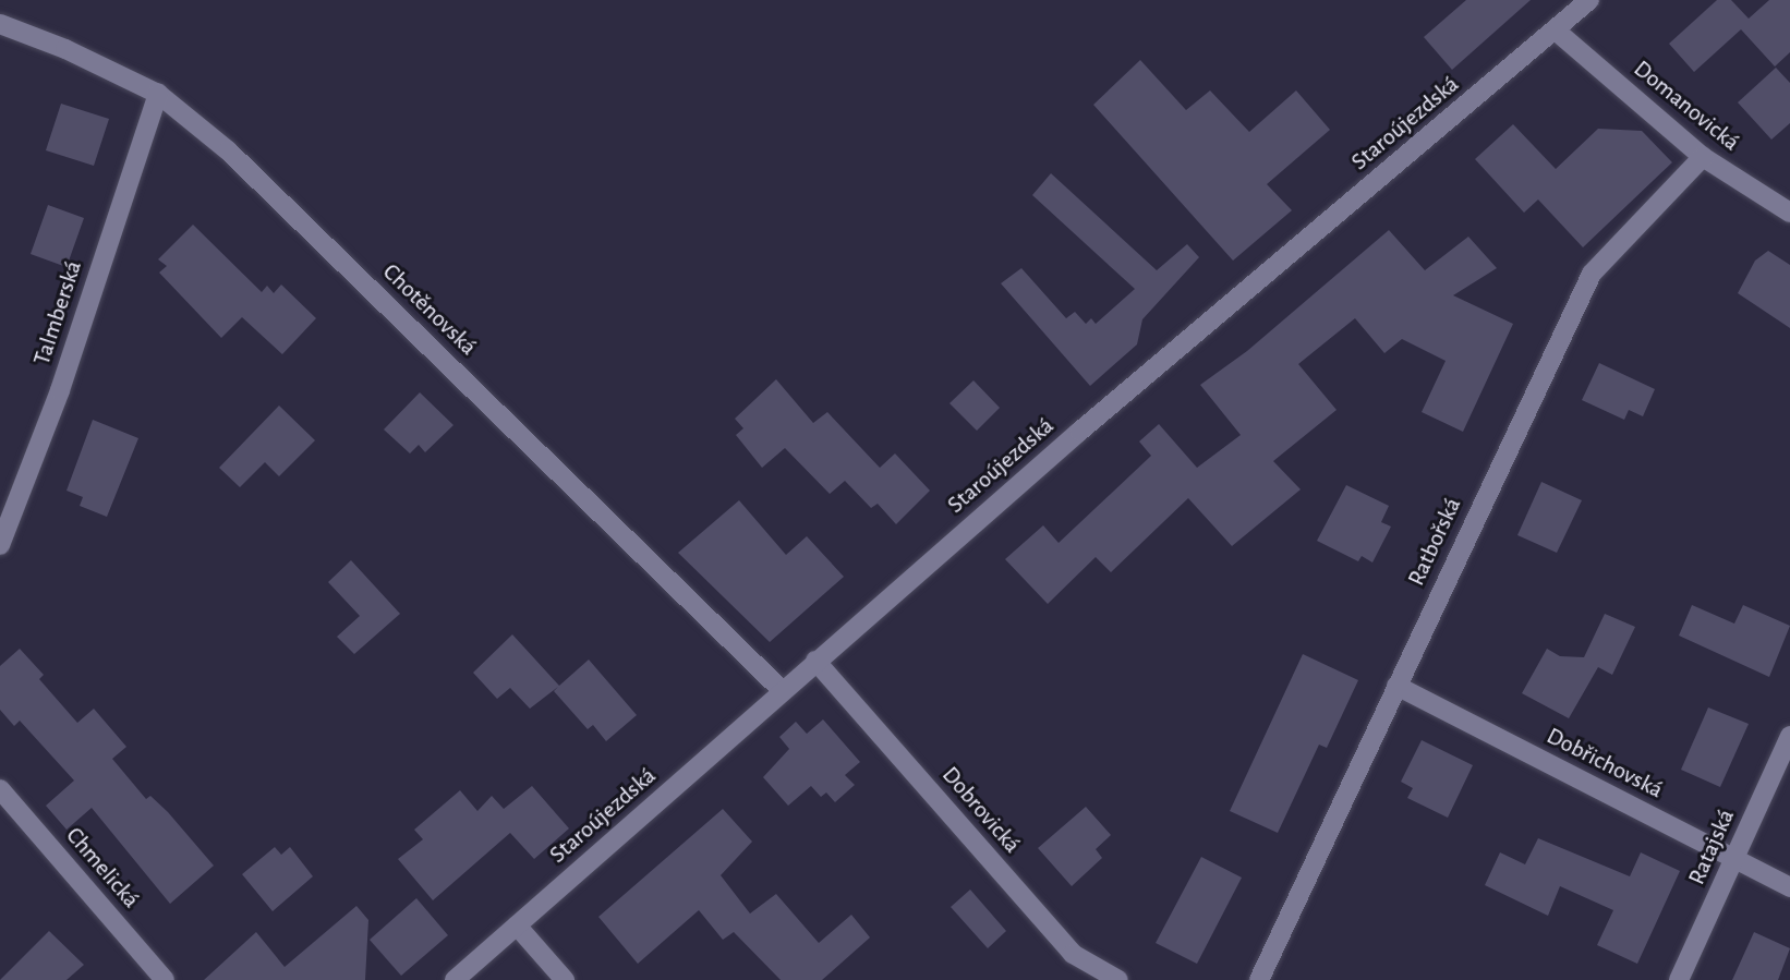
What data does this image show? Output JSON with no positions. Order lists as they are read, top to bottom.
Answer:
{
  "streets": {
    "street": [
      "Domanovická",
      "Staroújezdská",
      "Chotěnovská",
      "Talmberská",
      "Ratbořská",
      "Dobřichovská",
      "Dobrovická",
      "Ratajská",
      "Chmelická"
    ]
  },
  "crossings": [
    ["Domanovická", "Staroújezdská"],
    ["Domanovická", "Ratbořská"],
    ["Staroújezdská", "Chotěnovská"],
    ["Staroújezdská", "Dobrovická"],
    ["Chotěnovská", "Talmberská"],
    ["Ratbořská", "Dobřichovská"],
    ["Dobřichovská", "Ratajská"]
  ]
}
